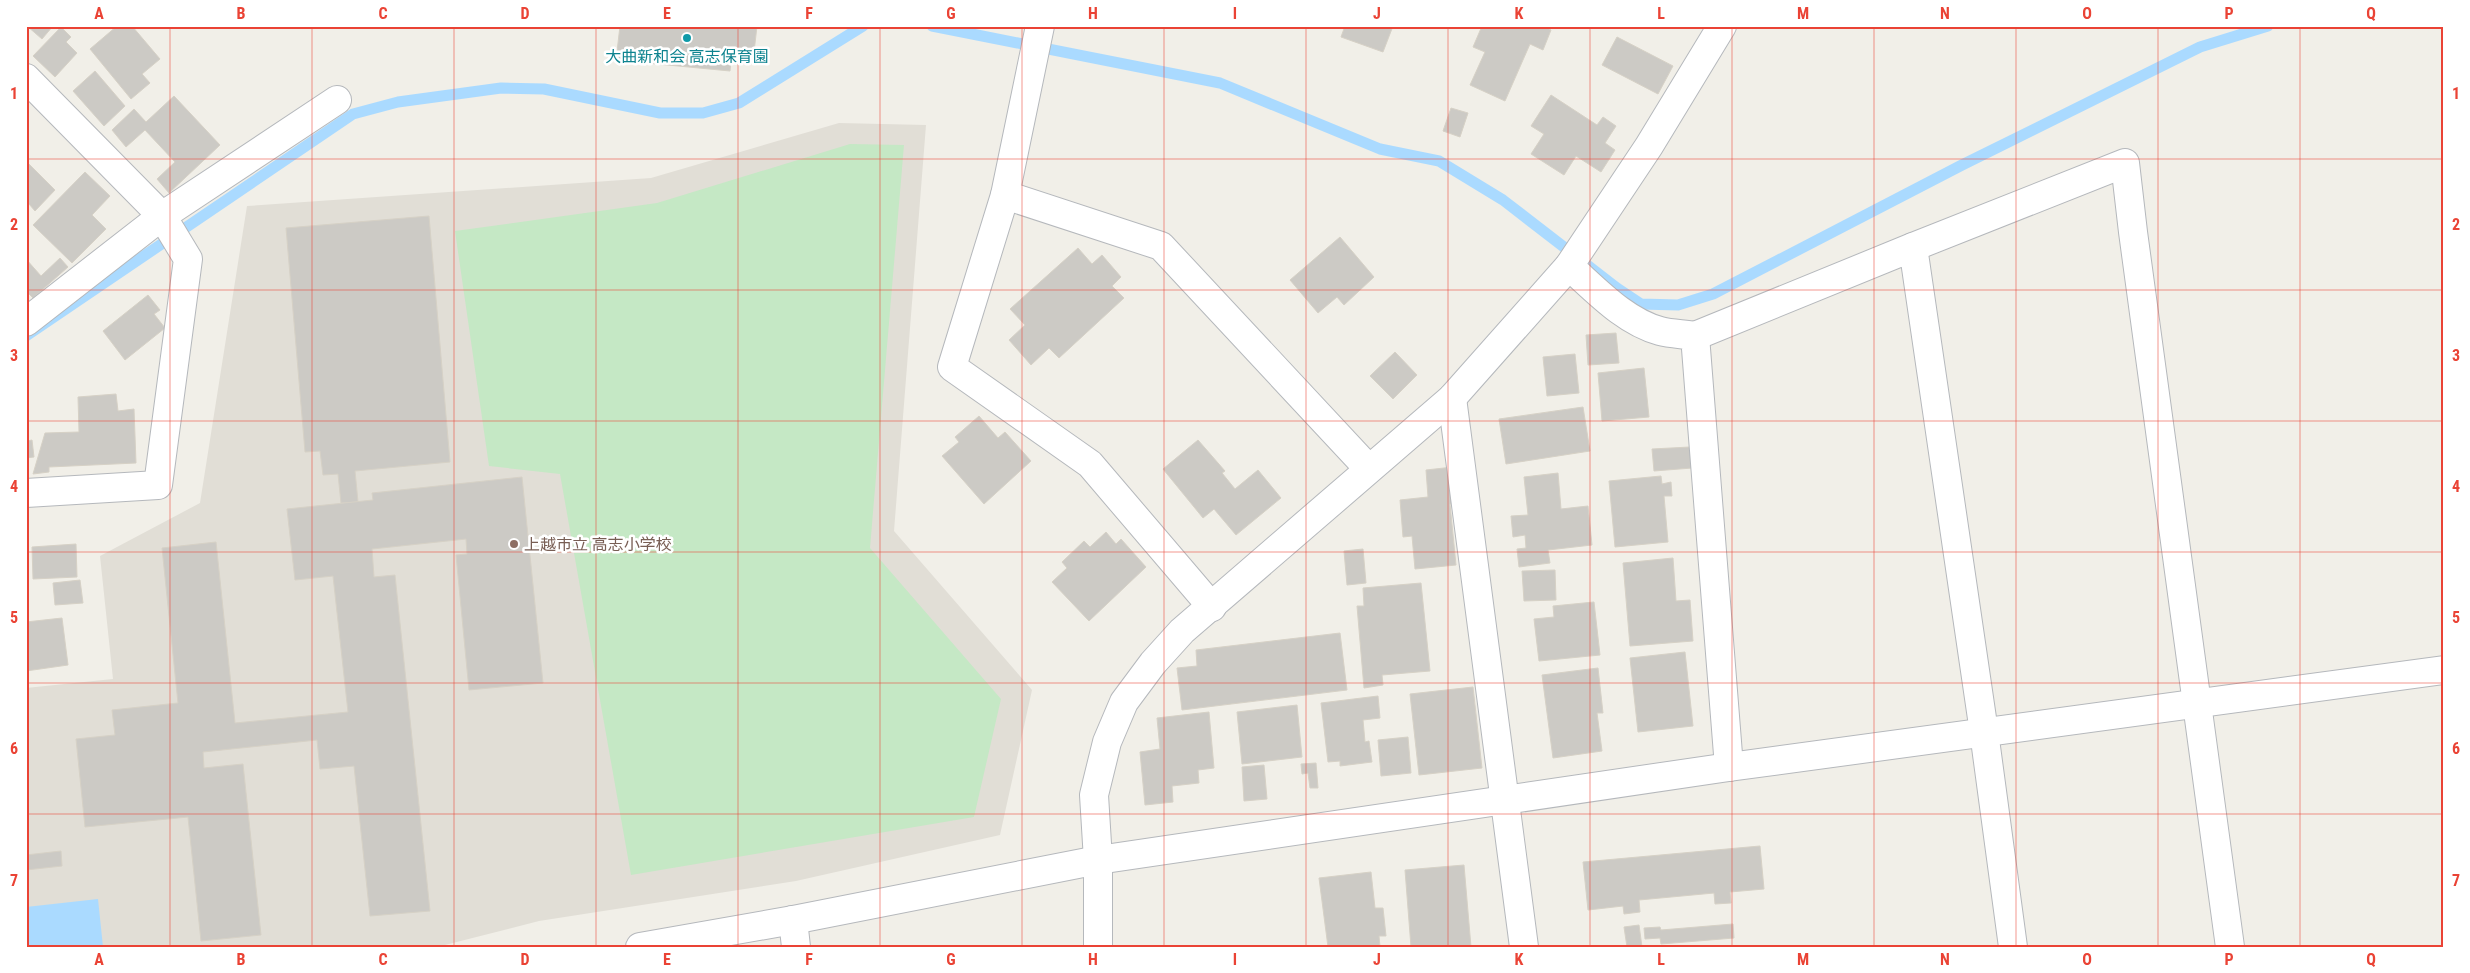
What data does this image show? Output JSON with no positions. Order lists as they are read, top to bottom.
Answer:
{
  "places": ["大曲新和会 高志保育園", "上越市立 高志小学校"],
  "grid": {
    "columns": [
      "A",
      "B",
      "C",
      "D",
      "E",
      "F",
      "G",
      "H",
      "I",
      "J",
      "K",
      "L",
      "M",
      "N",
      "O",
      "P",
      "Q"
    ],
    "rows": [
      "1",
      "2",
      "3",
      "4",
      "5",
      "6",
      "7"
    ]
  }
}
